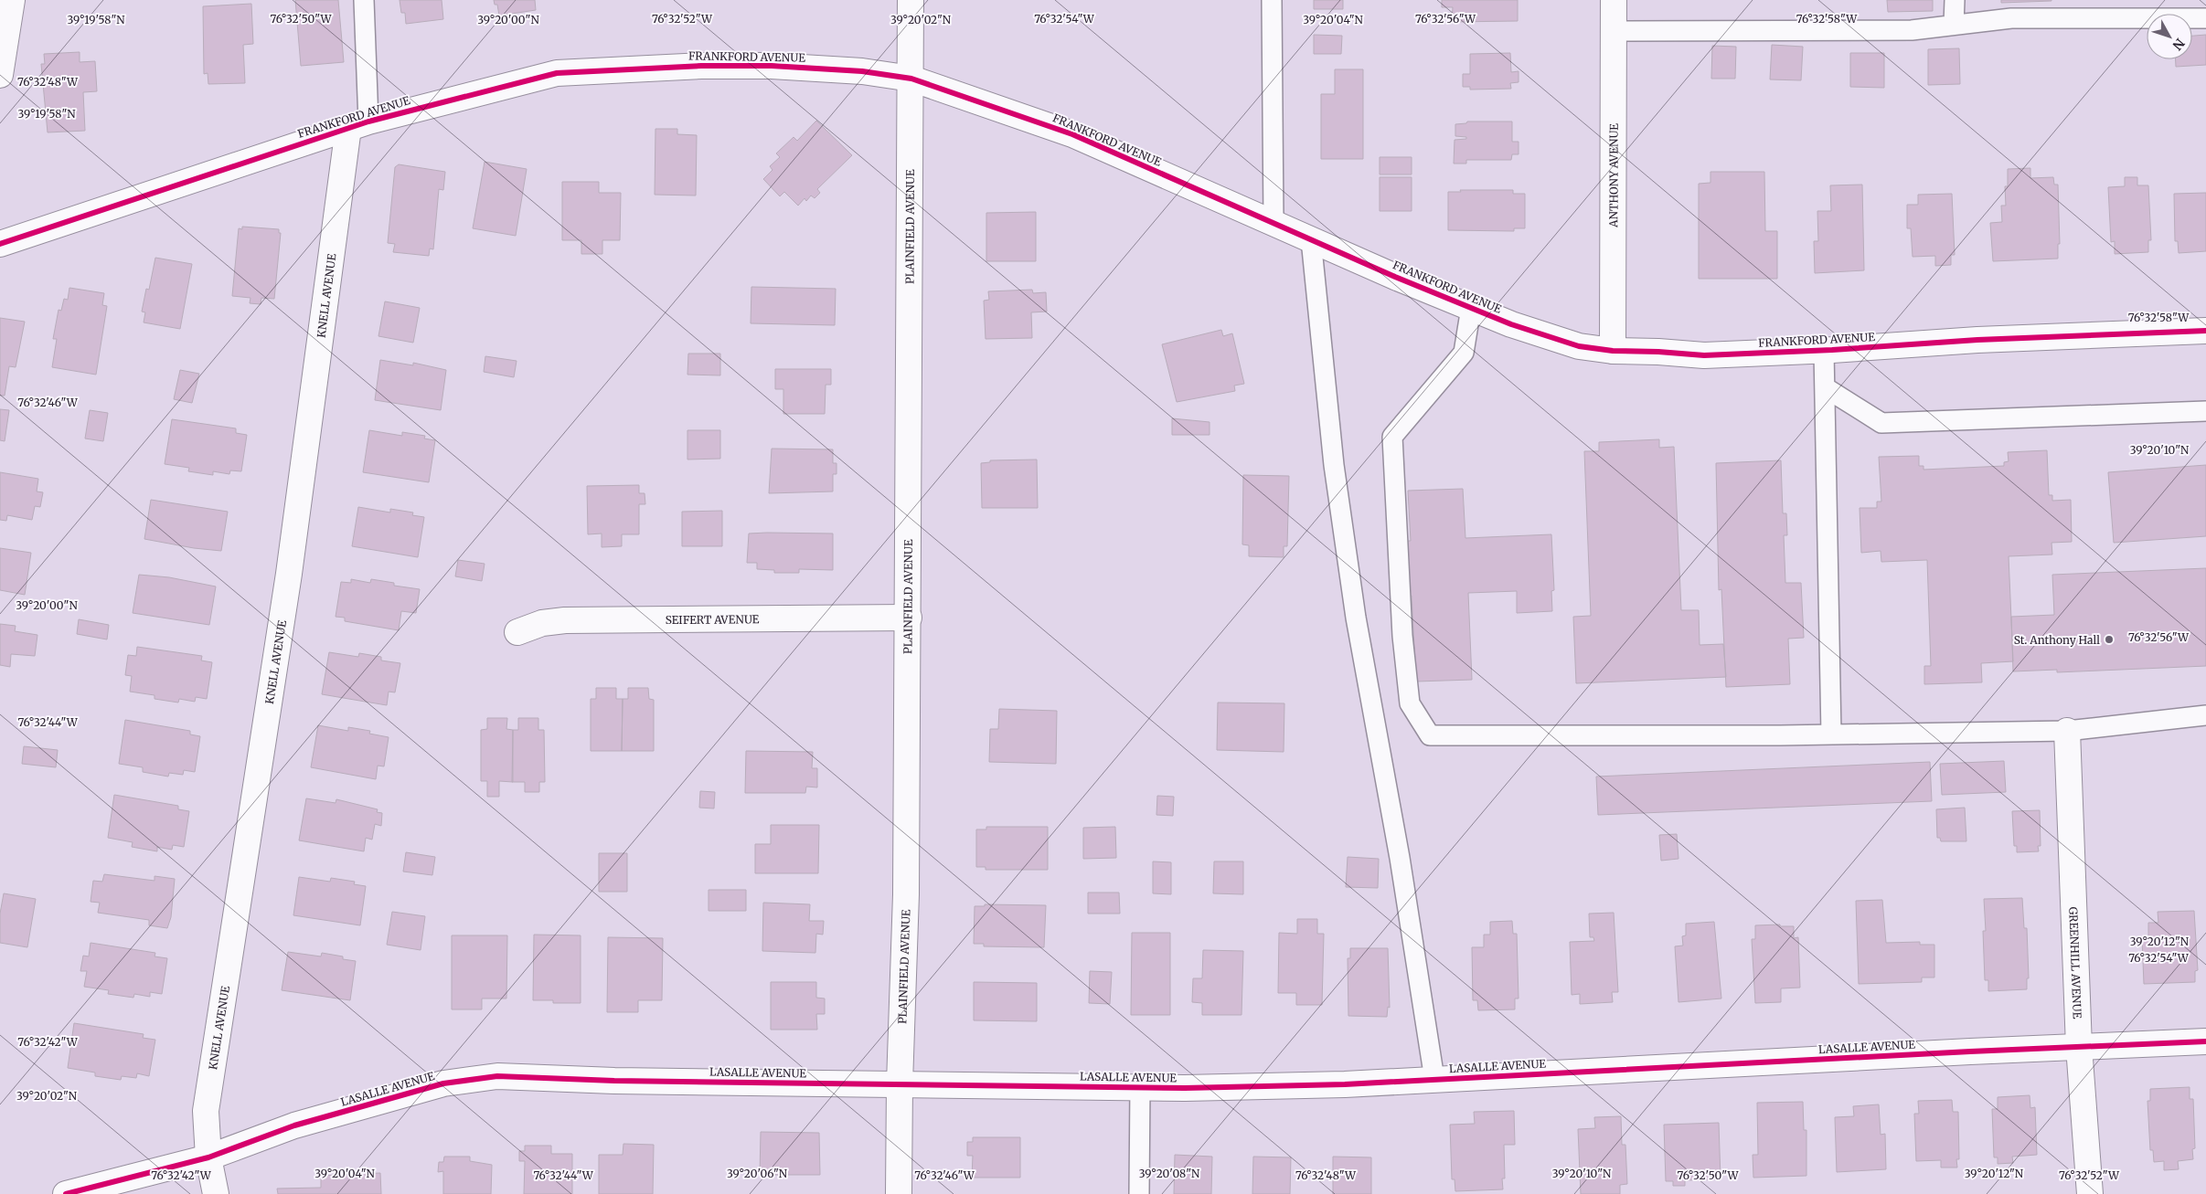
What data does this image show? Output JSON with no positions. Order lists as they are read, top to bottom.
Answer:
{
  "streets": {
    "street": [
      "FRANKFORD AVENUE",
      "ANTHONY AVENUE",
      "PLAINFIELD AVENUE",
      "KNELL AVENUE",
      "SEIFERT AVENUE",
      "GREENHILL AVENUE",
      "LASALLE AVENUE"
    ]
  },
  "crossings": [
    ["FRANKFORD AVENUE", "ANTHONY AVENUE"],
    ["FRANKFORD AVENUE", "PLAINFIELD AVENUE"],
    ["FRANKFORD AVENUE", "KNELL AVENUE"],
    ["PLAINFIELD AVENUE", "SEIFERT AVENUE"],
    ["PLAINFIELD AVENUE", "LASALLE AVENUE"],
    ["KNELL AVENUE", "LASALLE AVENUE"],
    ["GREENHILL AVENUE", "LASALLE AVENUE"]
  ],
  "places": ["St. Anthony Hall"],
  "north": "bottom right",
  "coordinates": [
    "76°32'50\"W",
    "76°32'52\"W",
    "76°32'56\"W",
    "76°32'58\"W",
    "76°32'54\"W",
    "39°19'58\"N",
    "39°20'00\"N",
    "39°20'02\"N",
    "39°20'04\"N",
    "76°32'48\"W",
    "76°32'46\"W",
    "39°20'10\"N",
    "76°32'44\"W",
    "39°20'12\"N",
    "76°32'42\"W",
    "39°20'06\"N",
    "39°20'08\"N"
  ]
}
